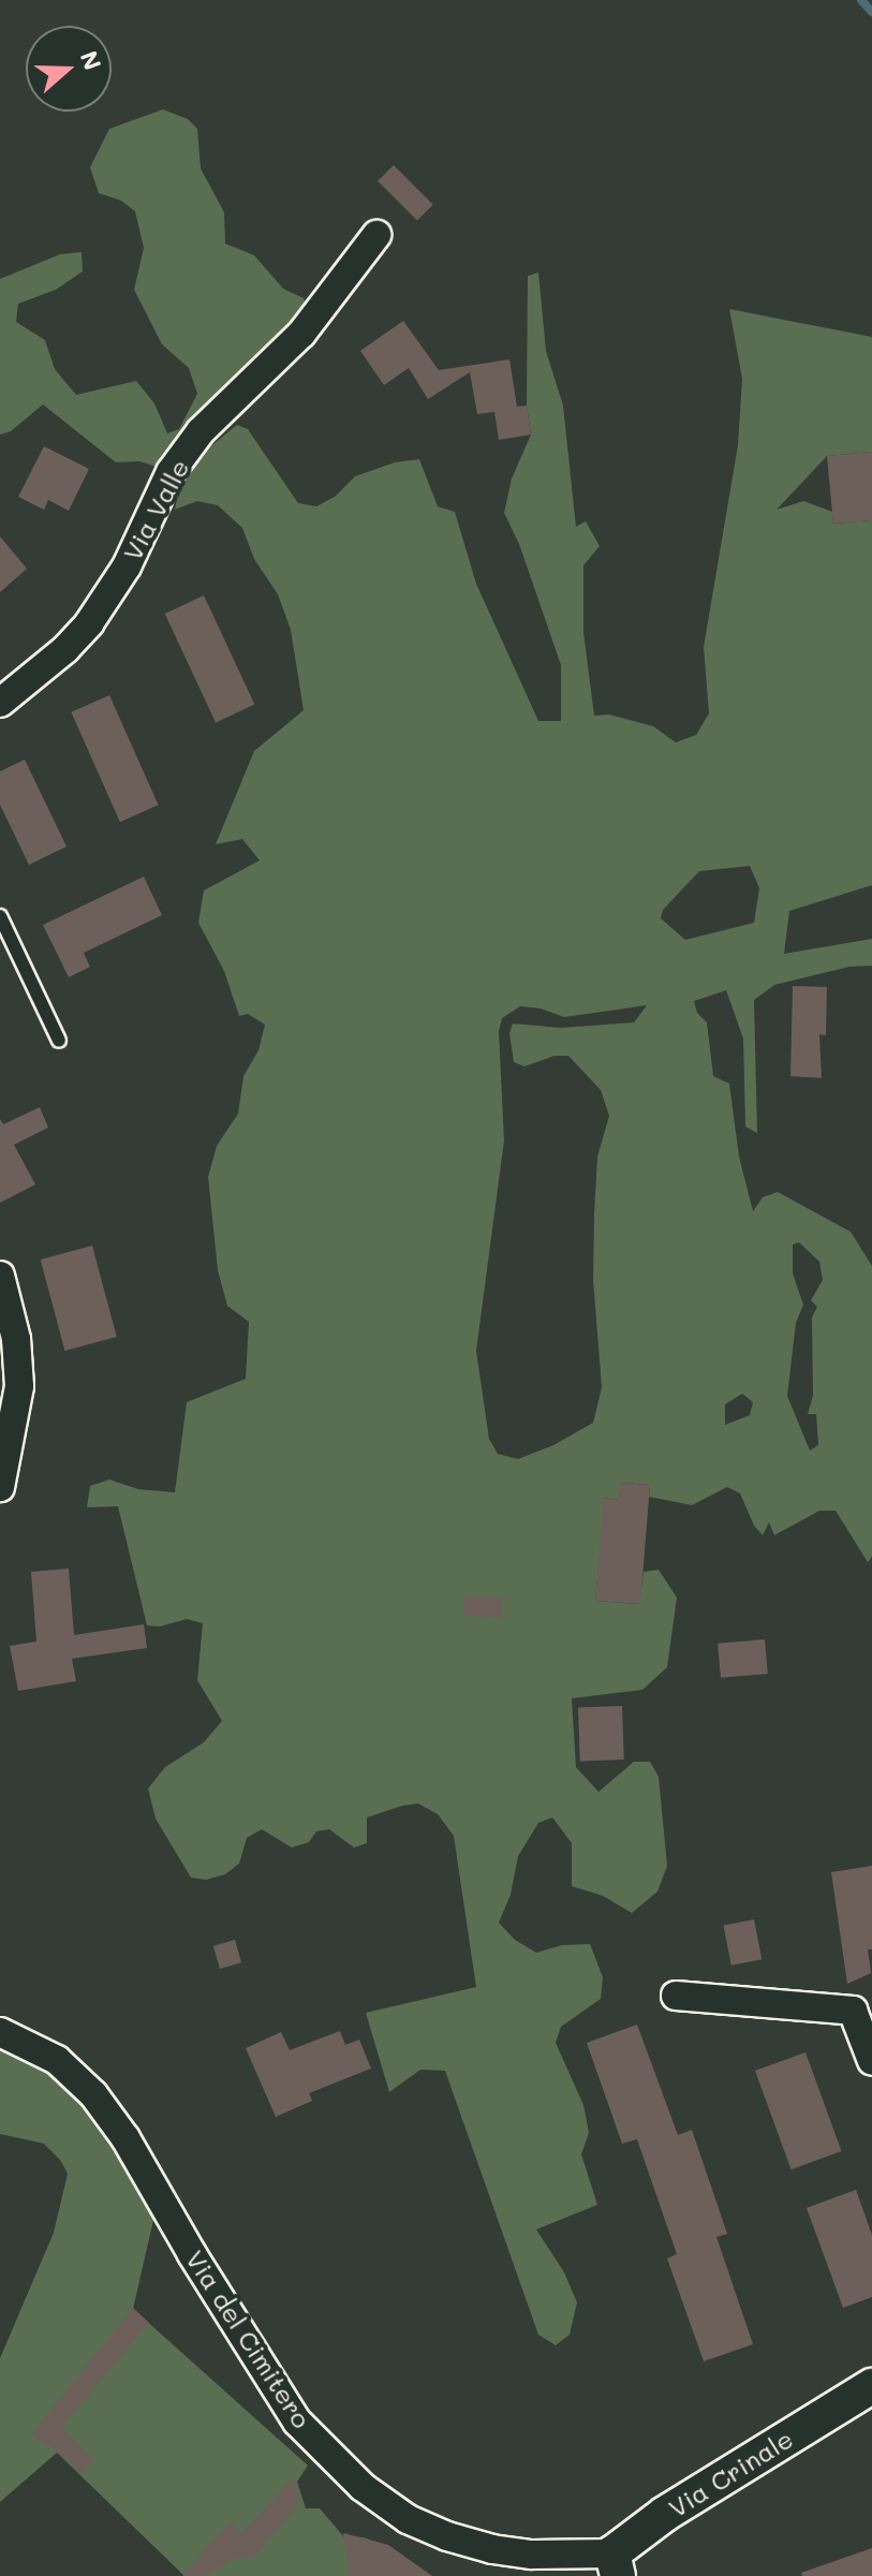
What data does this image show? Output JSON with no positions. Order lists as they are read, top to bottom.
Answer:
{
  "streets": {
    "street": ["Via Valle", "Via del Cimitero", "Via Crinale"]
  },
  "crossings": [
    ["Via del Cimitero", "Via Crinale"]
  ],
  "north": "right"
}
